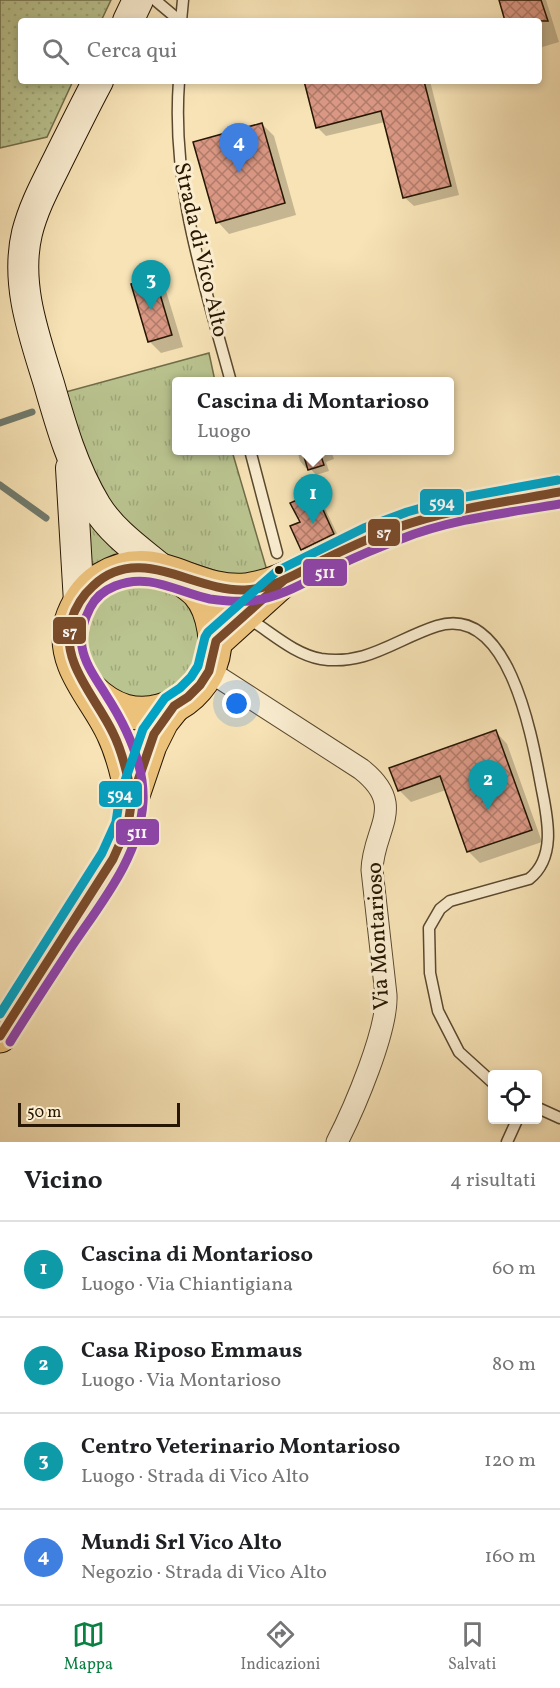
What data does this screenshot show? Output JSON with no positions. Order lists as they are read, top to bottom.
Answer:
{
  "streets": {
    "street": ["Via Montarioso"],
    "lane": ["Strada di Vico Alto"]
  },
  "lines": ["transit line 594", "transit line s7", "transit line 511"],
  "scale_bar": "50 m",
  "page": {
    "search": "Cerca qui",
    "pins": [
      "4",
      "3",
      "1",
      "2"
    ],
    "popup": ["Cascina di Montarioso", "Luogo"],
    "scale": "50 m",
    "heading": ["Vicino", "4 risultati"],
    "list": [
      {
        "mark": "1",
        "name": "Cascina di Montarioso",
        "note": "Luogo · Via Chiantigiana",
        "value": "60 m"
      },
      {
        "mark": "2",
        "name": "Casa Riposo Emmaus",
        "note": "Luogo · Via Montarioso",
        "value": "80 m"
      },
      {
        "mark": "3",
        "name": "Centro Veterinario Montarioso",
        "note": "Luogo · Strada di Vico Alto",
        "value": "120 m"
      },
      {
        "mark": "4",
        "name": "Mundi Srl Vico Alto",
        "note": "Negozio · Strada di Vico Alto",
        "value": "160 m"
      }
    ],
    "nav": ["Mappa", "Indicazioni", "Salvati"]
  }
}
